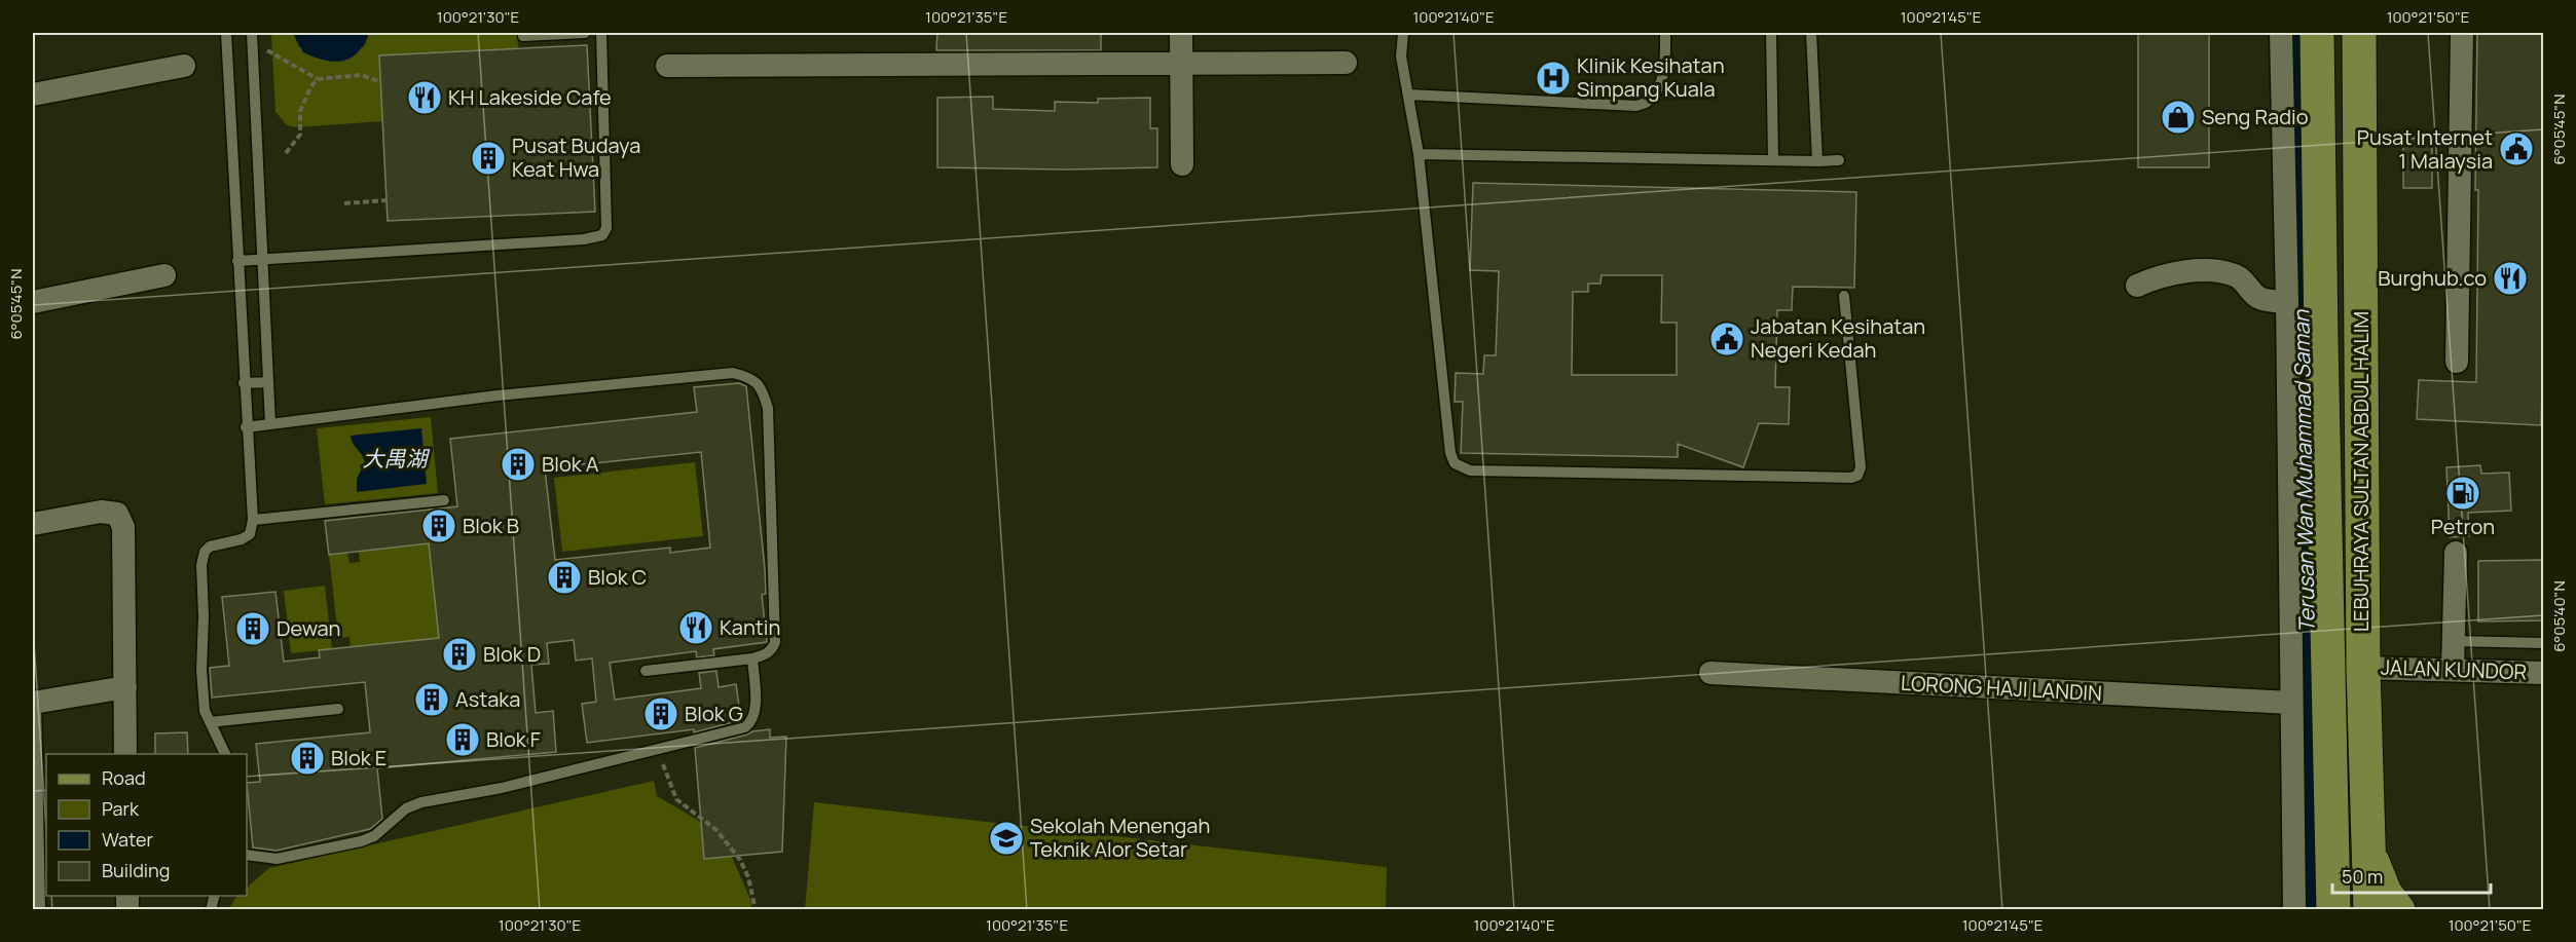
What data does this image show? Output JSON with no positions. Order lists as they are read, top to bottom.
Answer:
{
  "streets": {
    "main road": ["LEBUHRAYA SULTAN ABDUL HALIM"],
    "street": ["JALAN KUNDOR", "LORONG HAJI LANDIN"]
  },
  "crossings": [
    ["LEBUHRAYA SULTAN ABDUL HALIM", "JALAN KUNDOR"]
  ],
  "water": ["大禺湖", "Terusan Wan Muhammad Saman"],
  "places": {
    "hospital": ["Klinik Kesihatan Simpang Kuala"],
    "restaurant": ["KH Lakeside Cafe", "Burghub.co", "Kantin"],
    "shop": ["Seng Radio"],
    "public building": ["Pusat Internet 1 Malaysia", "Jabatan Kesihatan Negeri Kedah"],
    "building": [
      "Pusat Budaya Keat Hwa",
      "Blok A",
      "Blok B",
      "Blok C",
      "Dewan",
      "Blok D",
      "Astaka",
      "Blok G",
      "Blok F",
      "Blok E"
    ],
    "fuel station": ["Petron"],
    "school or university": ["Sekolah Menengah Teknik Alor Setar"]
  },
  "legend": [
    "Road",
    "Park",
    "Water",
    "Building"
  ],
  "scale_bar": "50 m",
  "coordinates": [
    "100°21'30\"E",
    "100°21'35\"E",
    "100°21'40\"E",
    "100°21'45\"E",
    "100°21'50\"E",
    "6°05'45\"N",
    "6°05'40\"N"
  ]
}
